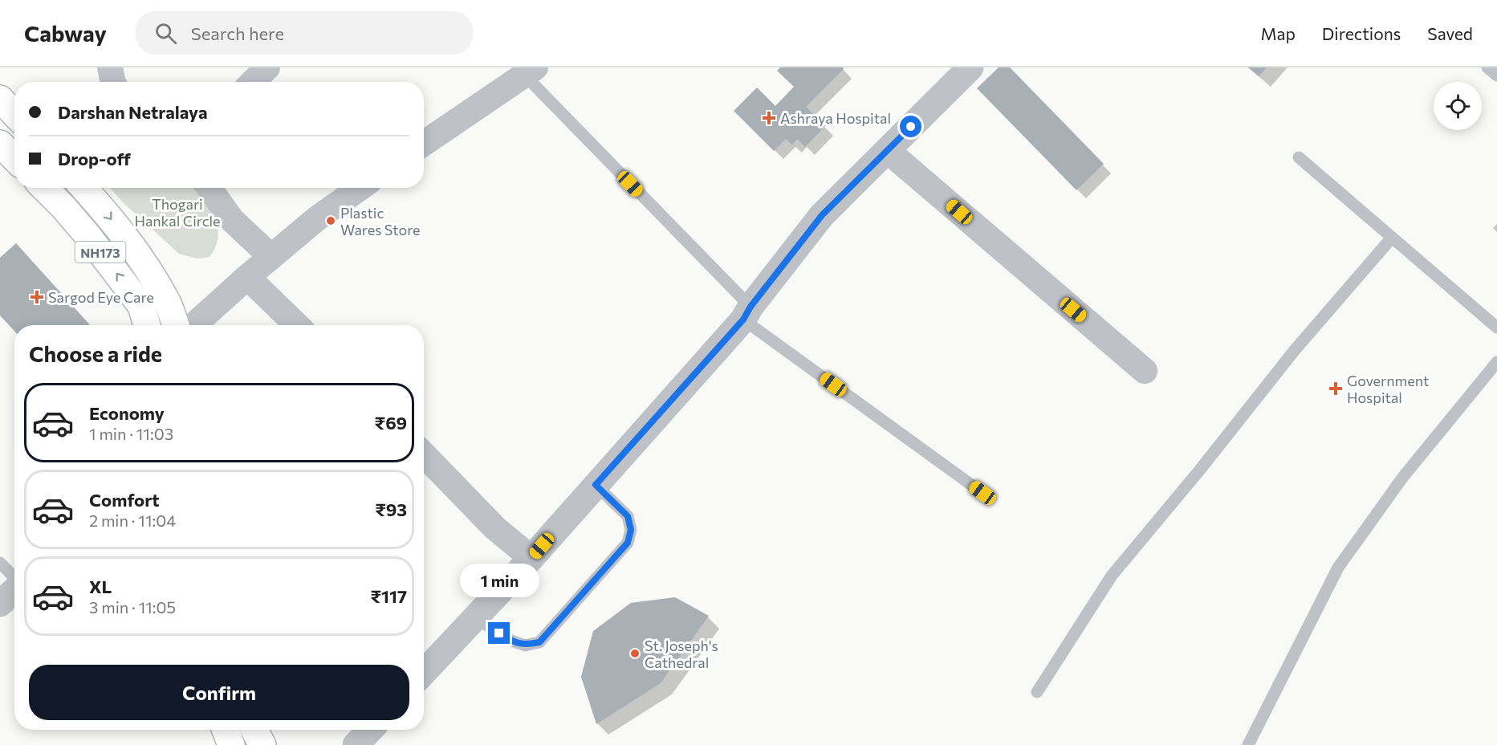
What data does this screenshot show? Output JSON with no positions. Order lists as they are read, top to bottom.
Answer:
{
  "streets": {
    "highway": ["NH173"]
  },
  "parks": ["Thogari Hankal Circle"],
  "places": {
    "health": ["Ashraya Hospital", "Sargod Eye Care", "Government Hospital"],
    "other": ["Plastic Wares Store", "St. Joseph's Cathedral"]
  },
  "page": {
    "header": "Cabway",
    "search": "Search here",
    "nav": ["Map", "Directions", "Saved"],
    "banner": ["Darshan Netralaya", "Drop-off"],
    "heading": "Choose a ride",
    "list": [
      {
        "name": "Economy",
        "note": "1 min · 11:03",
        "value": "₹69"
      },
      {
        "name": "Comfort",
        "note": "2 min · 11:04",
        "value": "₹93"
      },
      {
        "name": "XL",
        "note": "3 min · 11:05",
        "value": "₹117"
      }
    ],
    "bubble": "1 min",
    "buttons": "Confirm"
  }
}
